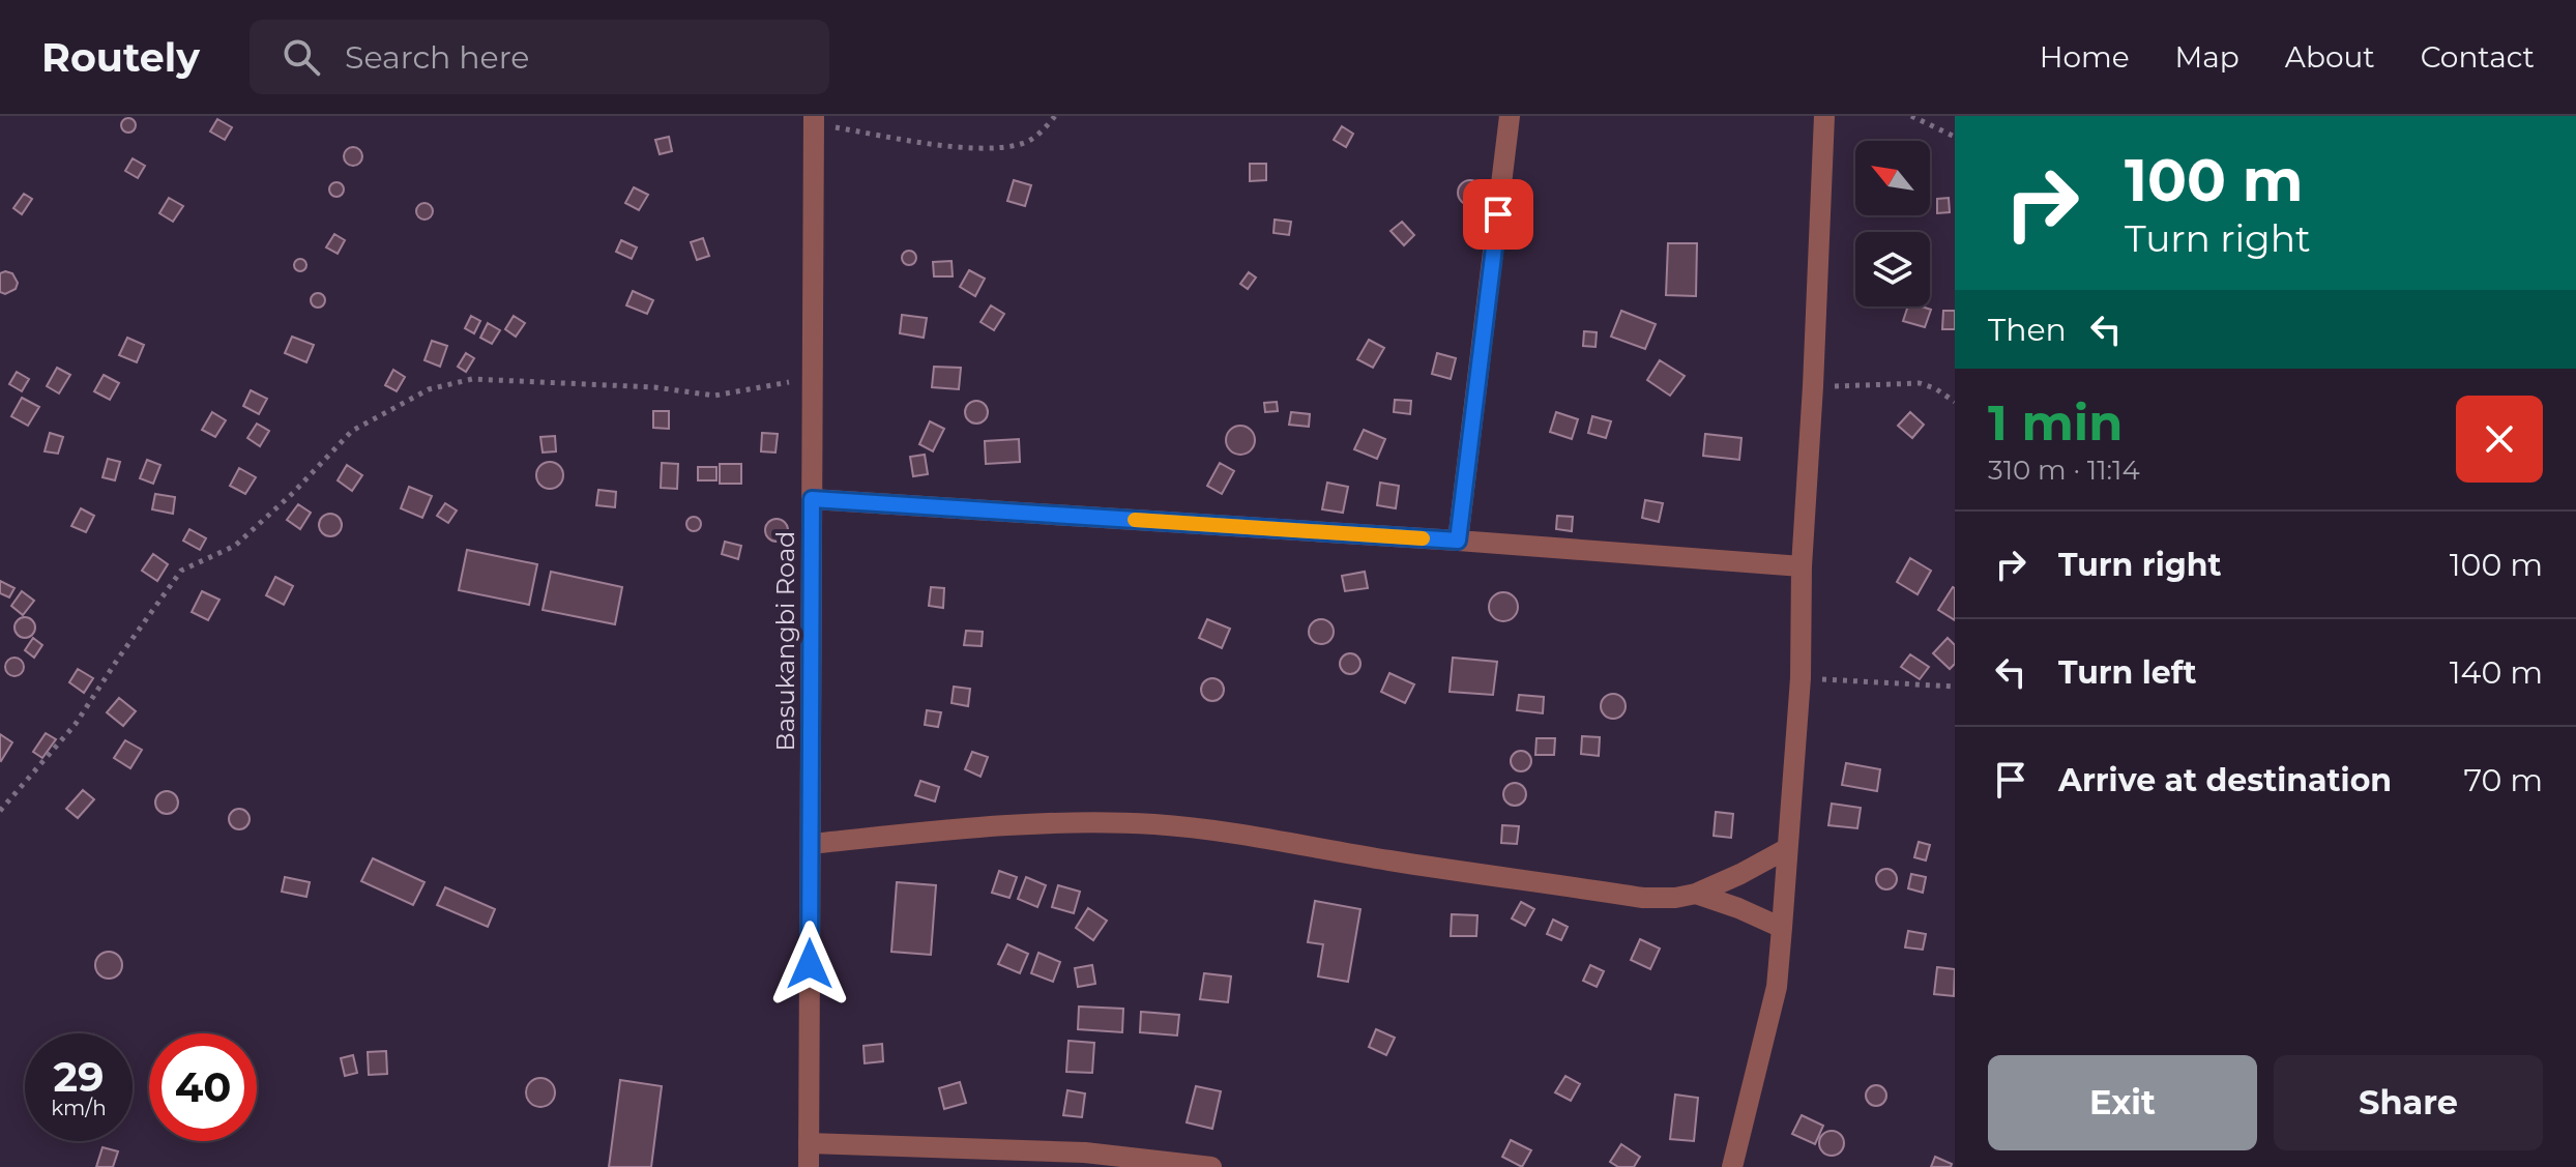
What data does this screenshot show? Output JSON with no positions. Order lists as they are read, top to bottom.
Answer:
{
  "streets": {
    "street": ["Basukangbi Road"]
  },
  "north": "top left",
  "page": {
    "header": "Routely",
    "search": "Search here",
    "nav": [
      "Home",
      "Map",
      "About",
      "Contact"
    ],
    "turn": ["100 m", "Turn right"],
    "then": "Then",
    "heading": ["1 min", "310 m · 11:14"],
    "list": [
      {
        "name": "Turn right",
        "value": "100 m"
      },
      {
        "name": "Turn left",
        "value": "140 m"
      },
      {
        "name": "Arrive at destination",
        "value": "70 m"
      }
    ],
    "speed": "29 km/h",
    "limit": "40",
    "buttons": ["Exit", "Share"]
  }
}
